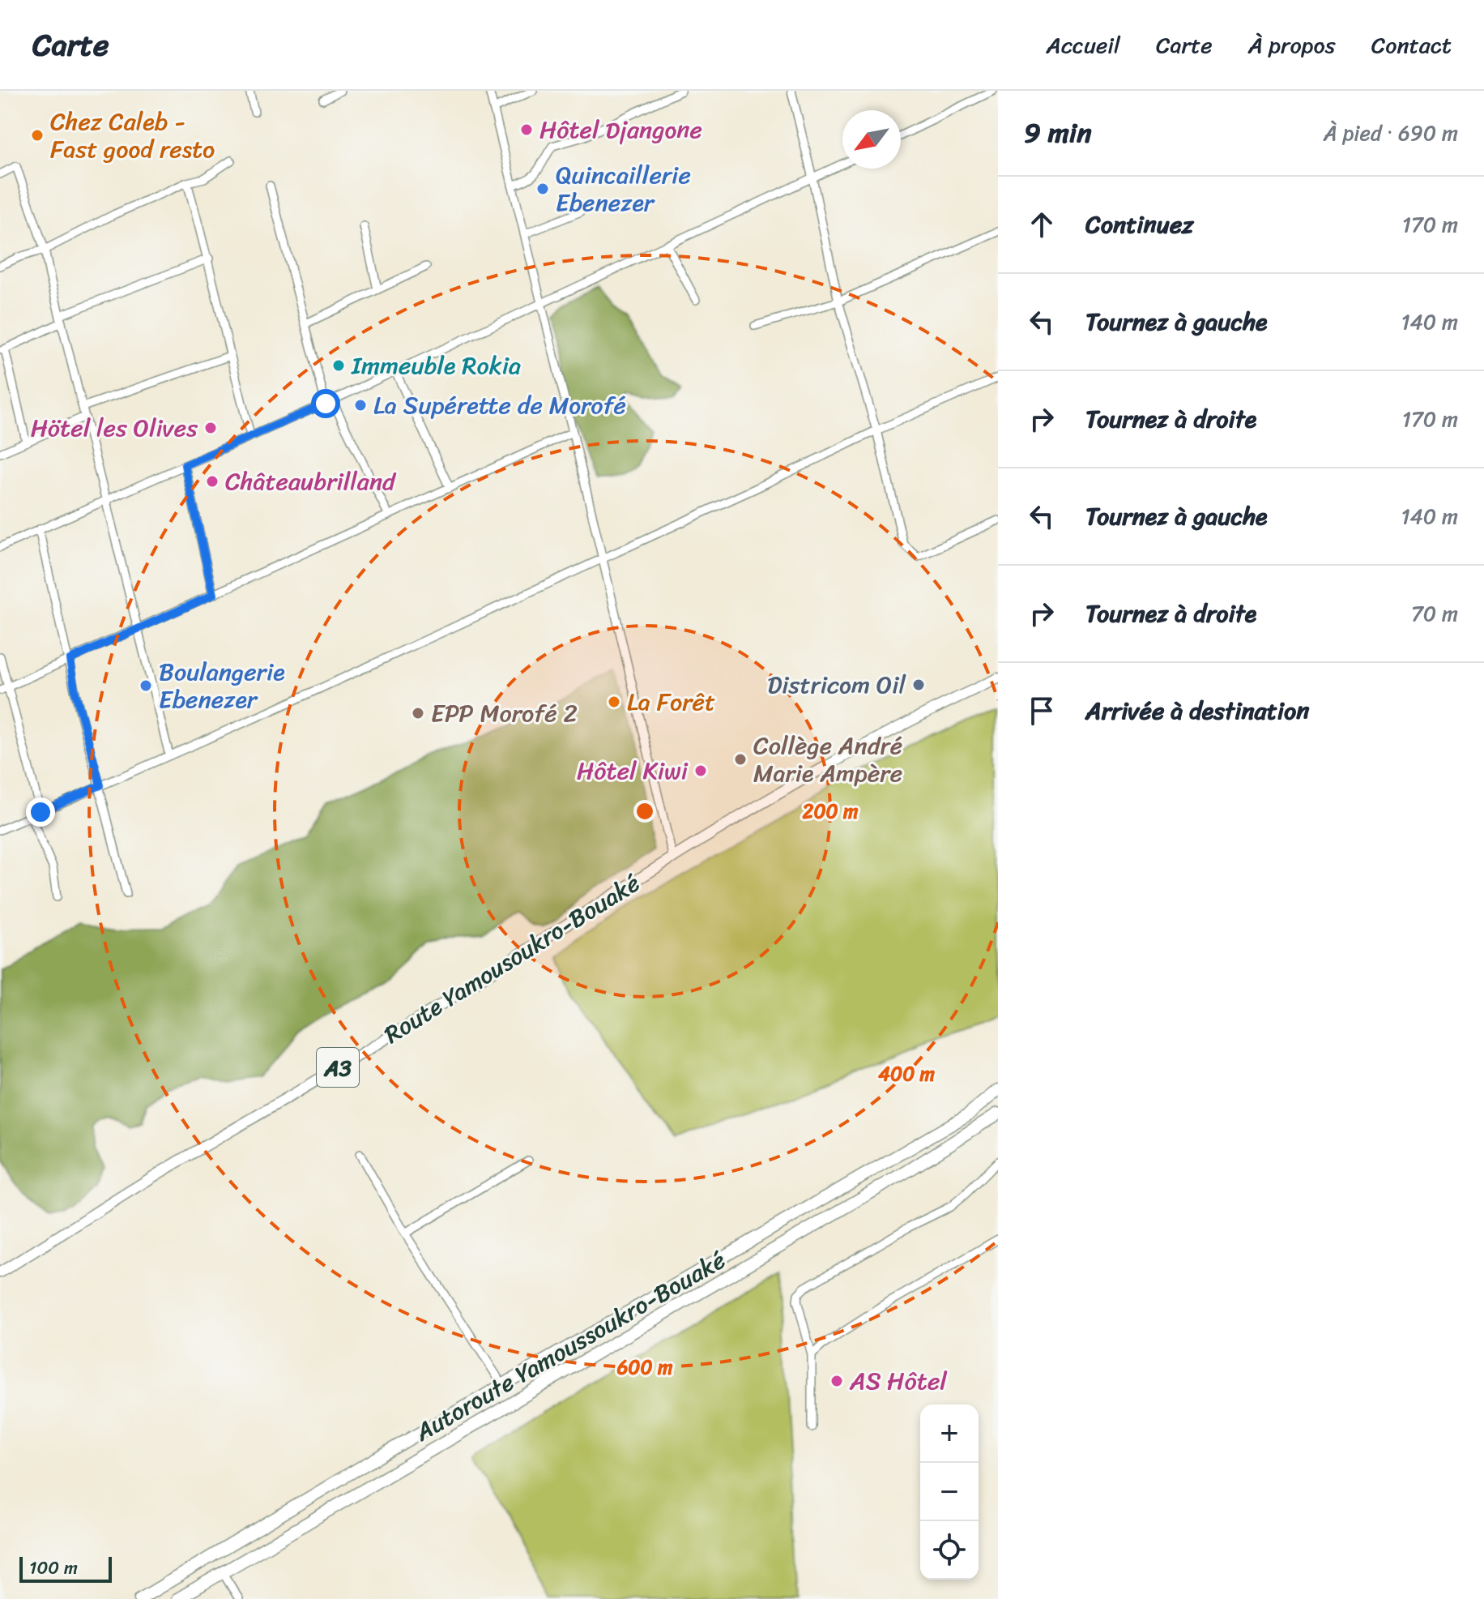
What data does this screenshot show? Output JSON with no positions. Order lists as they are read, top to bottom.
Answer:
{
  "streets": {
    "highway": ["Autoroute Yamoussoukro-Bouaké"],
    "main road": ["Route Yamousoukro-Bouaké", "A3"]
  },
  "places": [
    "Hôtel Djangone",
    "Chez Caleb - Fast good resto",
    "Quincaillerie Ebenezer",
    "Immeuble Rokia",
    "La Supérette de Morofé",
    "Hötel les Olives",
    "Châteaubrilland",
    "Districom Oil",
    "Boulangerie Ebenezer",
    "La Forêt",
    "EPP Morofé 2",
    "Collège André Marie Ampère",
    "Hôtel Kiwi",
    "AS Hôtel"
  ],
  "scale_bar": "100 m",
  "north": "bottom left",
  "page": {
    "header": "Carte",
    "nav": [
      "Accueil",
      "Carte",
      "À propos",
      "Contact"
    ],
    "heading": ["9 min", "À pied · 690 m"],
    "list": [
      ["Continuez", "170 m"],
      ["Tournez à gauche", "140 m"],
      ["Tournez à droite", "170 m"],
      ["Tournez à gauche", "140 m"],
      ["Tournez à droite", "70 m"],
      "Arrivée à destination"
    ],
    "map_buttons": ["+", "−"],
    "scale": "100 m"
  },
  "rings": ["200 m", "400 m", "600 m"]
}
